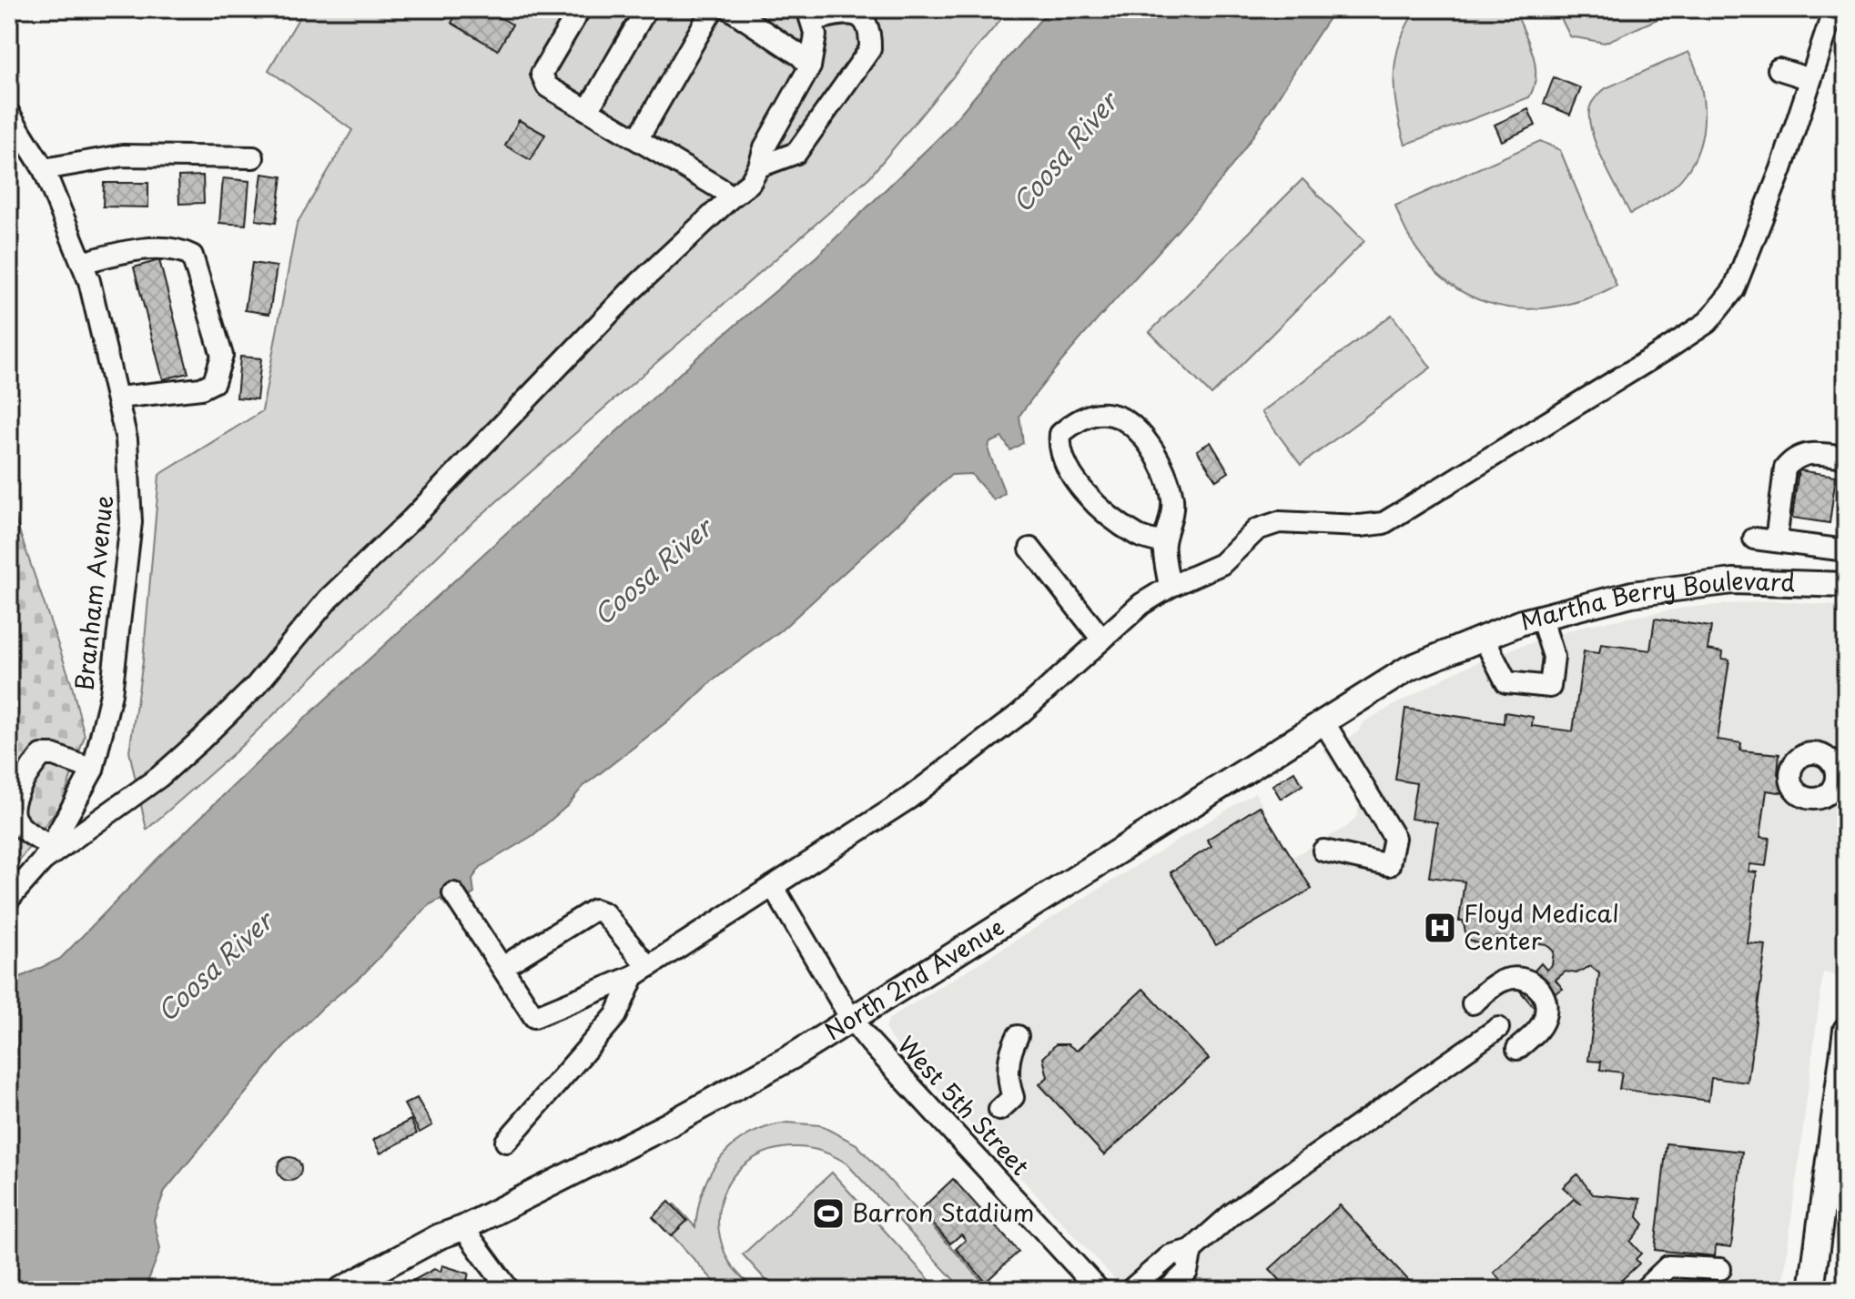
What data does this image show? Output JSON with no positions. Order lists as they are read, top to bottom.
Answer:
{
  "streets": {
    "main road": ["Martha Berry Boulevard", "North 2nd Avenue"],
    "street": ["Branham Avenue", "West 5th Street"]
  },
  "crossings": [
    ["Martha Berry Boulevard", "North 2nd Avenue"],
    ["North 2nd Avenue", "West 5th Street"]
  ],
  "water": ["Coosa River"],
  "places": {
    "hospital": ["Floyd Medical Center"],
    "sports": ["Barron Stadium"]
  }
}
